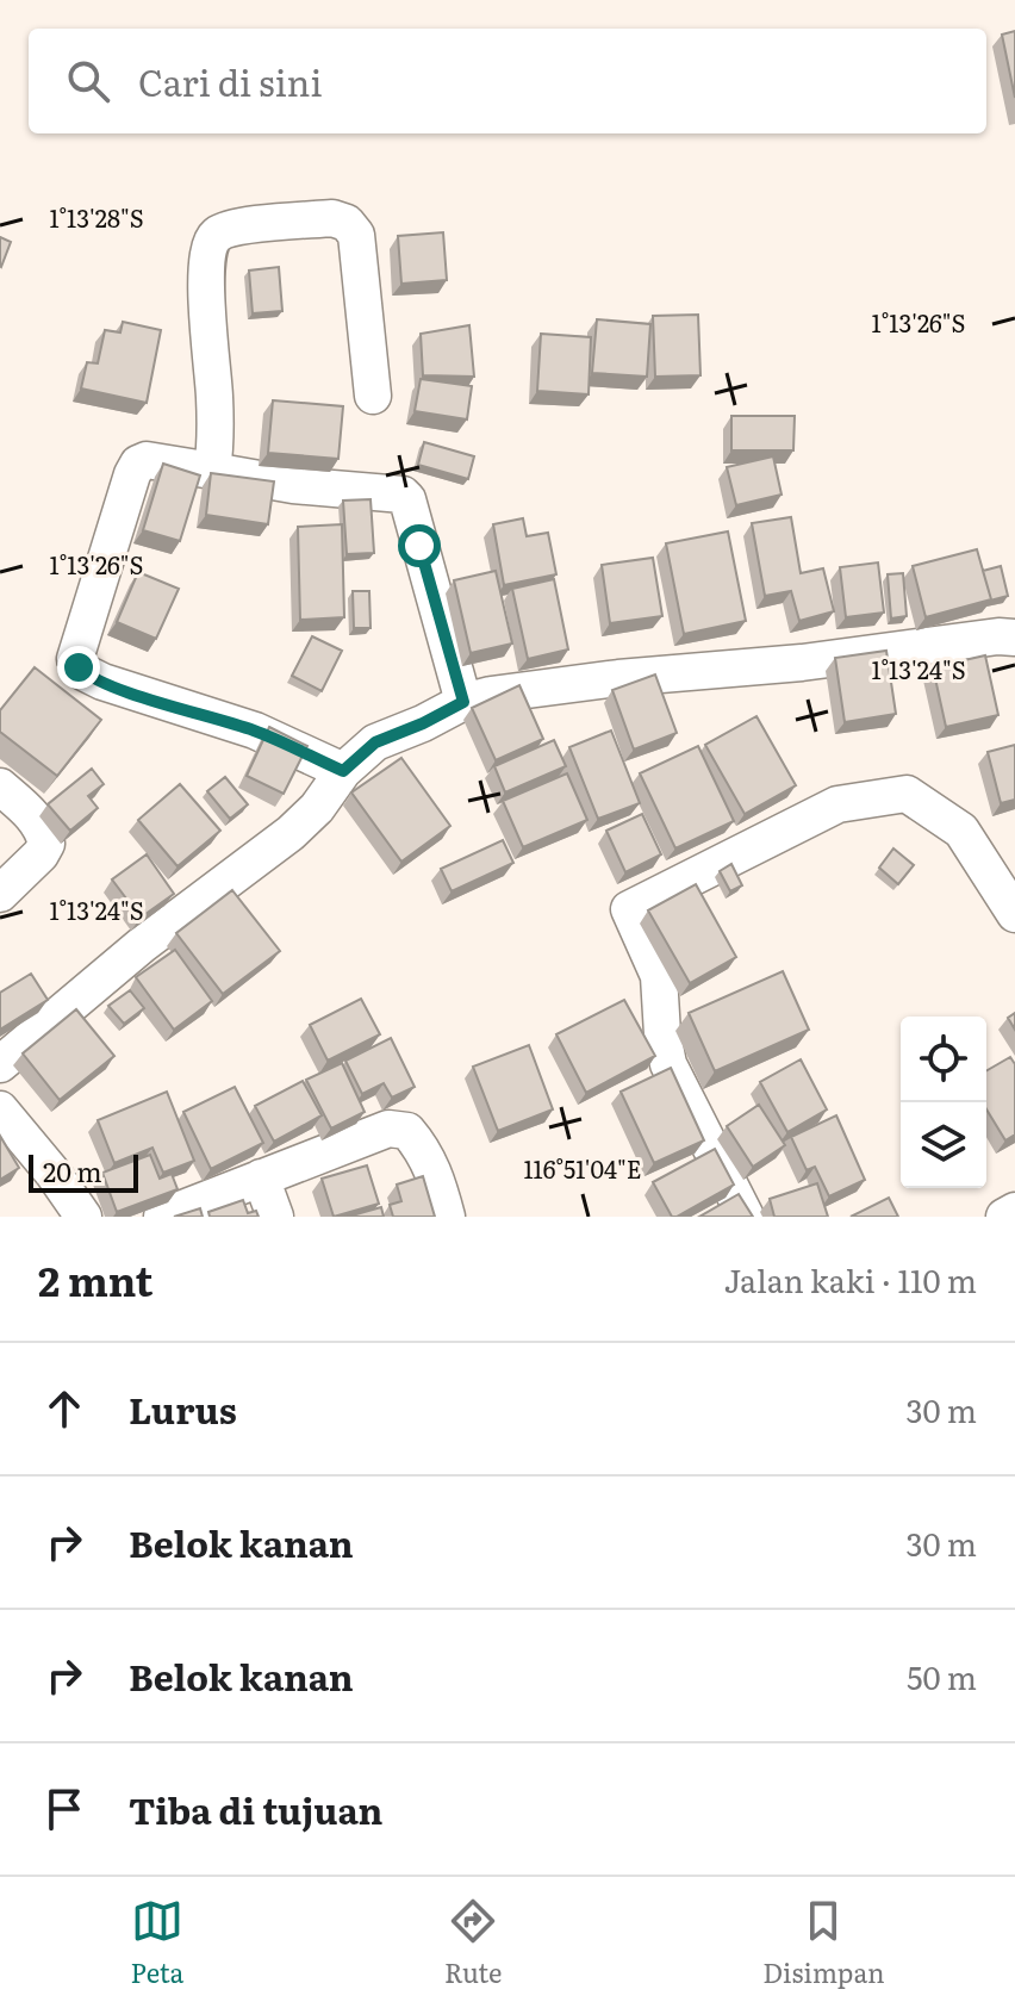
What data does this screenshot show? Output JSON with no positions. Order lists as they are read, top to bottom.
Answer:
{
  "scale_bar": "20 m",
  "page": {
    "search": "Cari di sini",
    "scale": "20 m",
    "heading": ["2 mnt", "Jalan kaki · 110 m"],
    "list": [
      ["Lurus", "30 m"],
      ["Belok kanan", "30 m"],
      ["Belok kanan", "50 m"],
      "Tiba di tujuan"
    ],
    "nav": ["Peta", "Rute", "Disimpan"]
  },
  "coordinates": [
    "1°13'28\"S",
    "1°13'26\"S",
    "1°13'24\"S",
    "116°51'04\"E"
  ]
}
